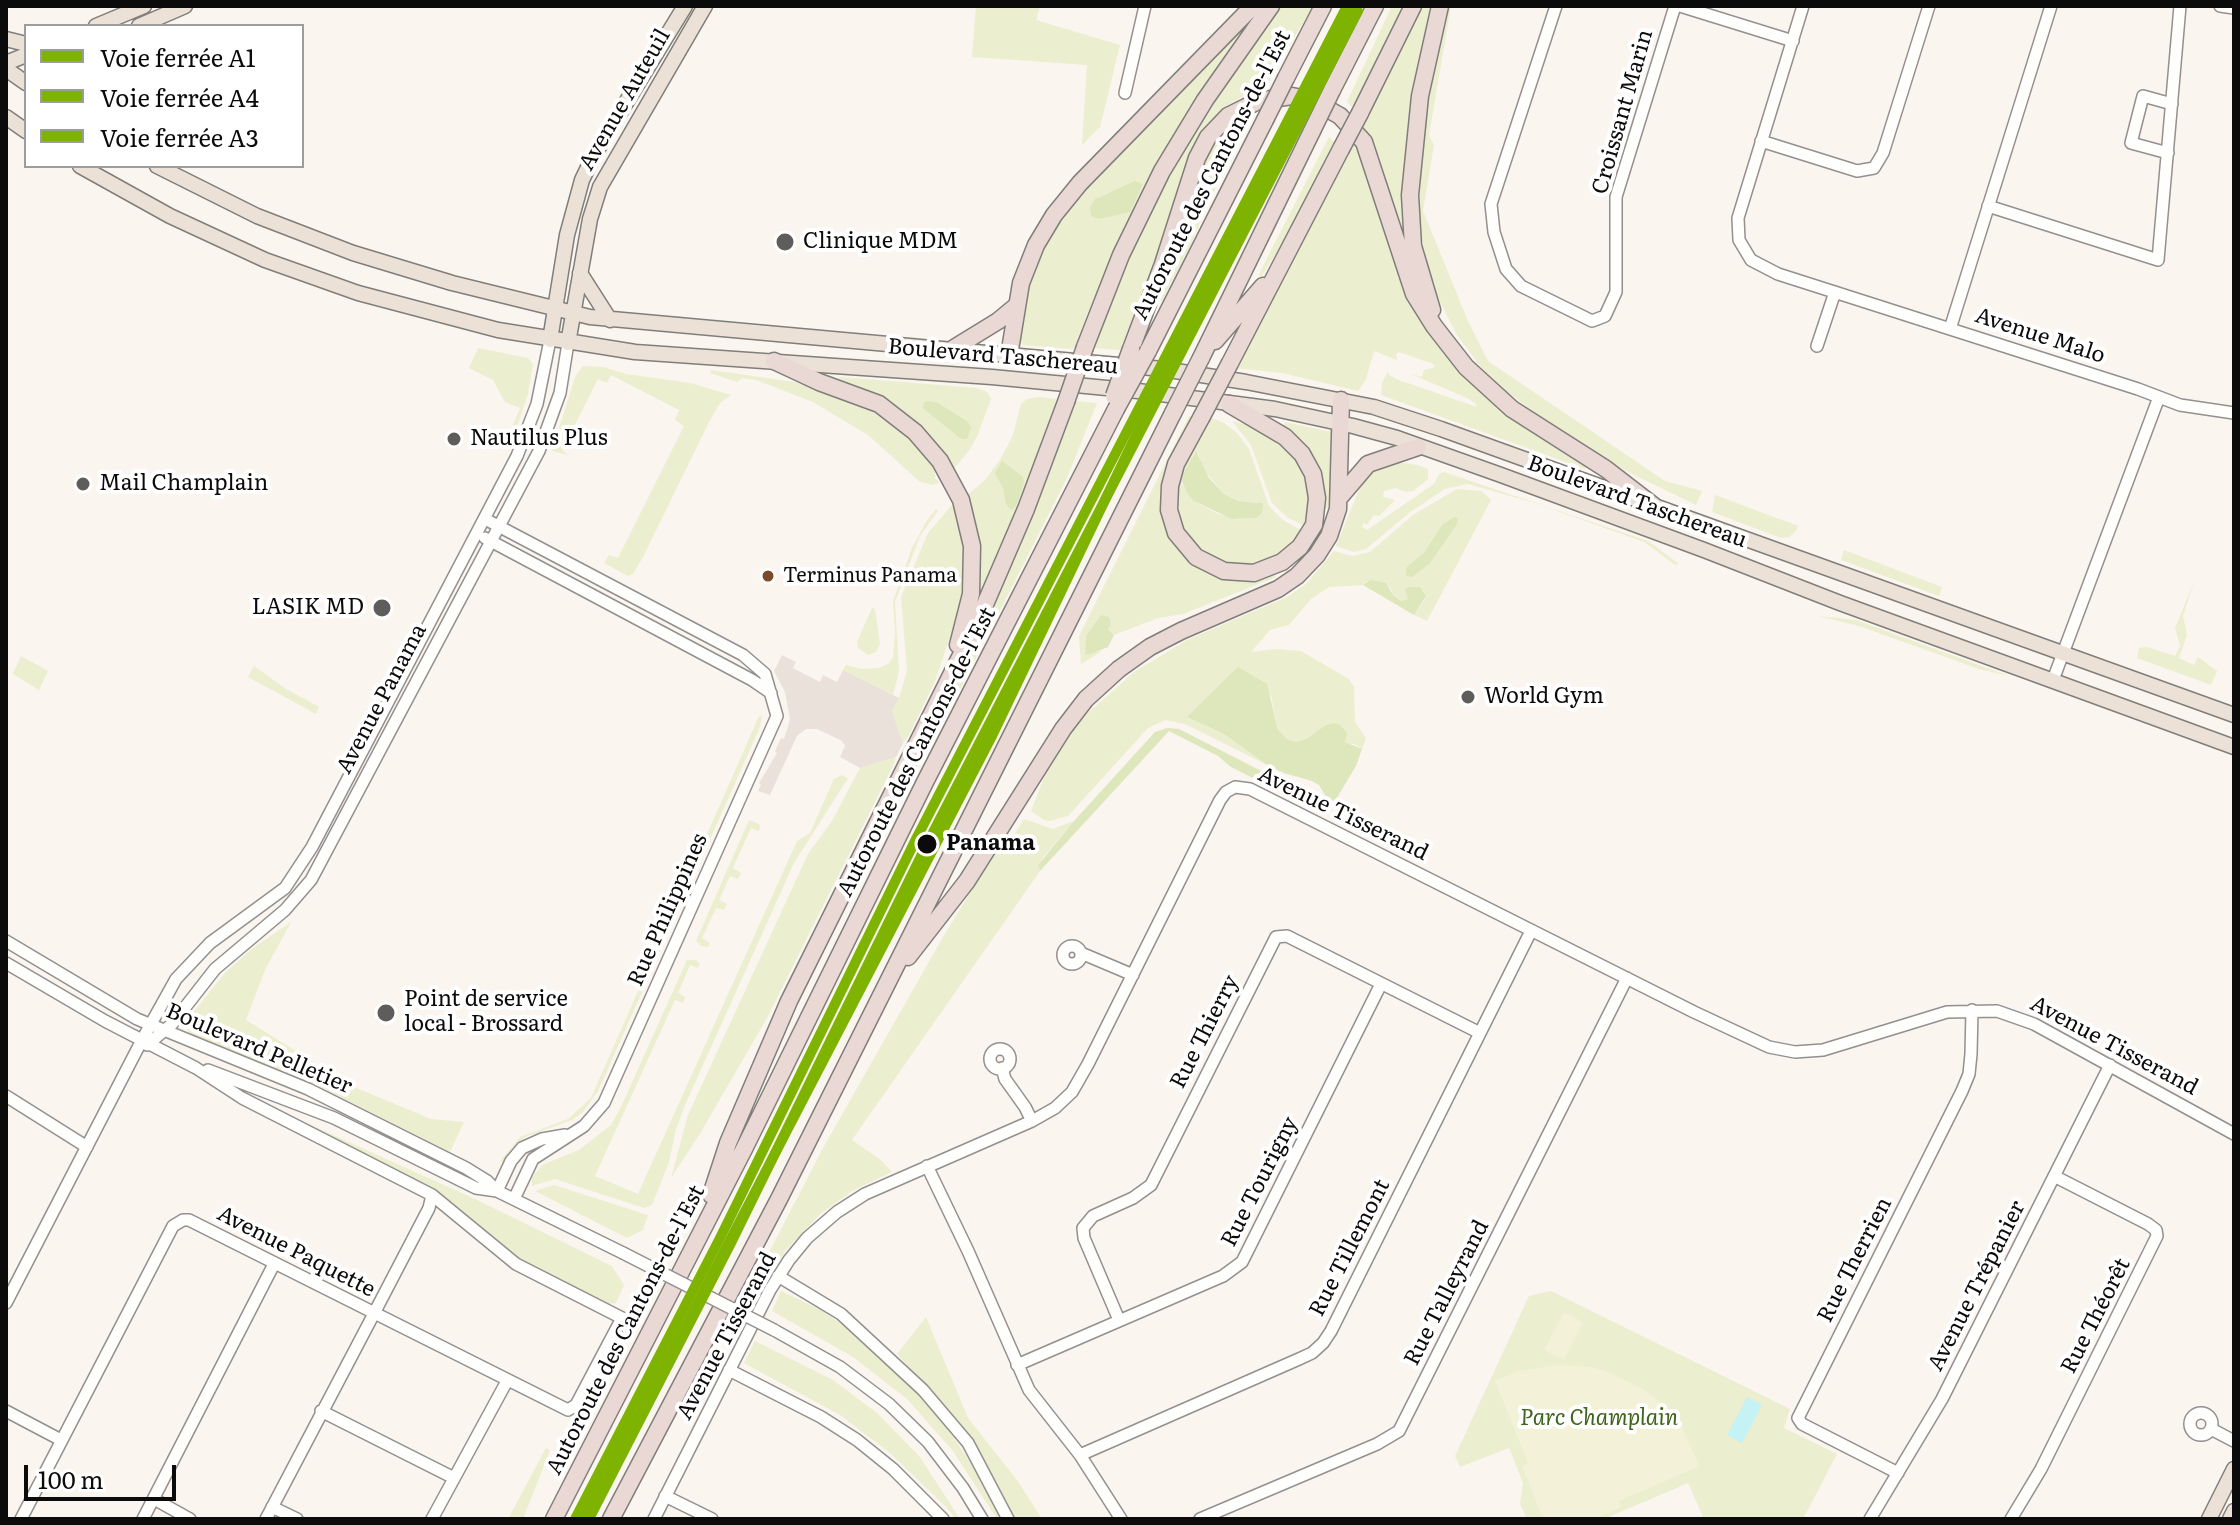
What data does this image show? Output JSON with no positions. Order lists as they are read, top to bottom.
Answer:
{
  "streets": {
    "highway": ["Autoroute des Cantons-de-l'Est"],
    "main road": ["Avenue Auteuil", "Boulevard Taschereau", "Avenue Panama"],
    "street": [
      "Croissant Marin",
      "Avenue Malo",
      "Avenue Tisserand",
      "Rue Philippines",
      "Rue Thierry",
      "Boulevard Pelletier",
      "Rue Tourigny",
      "Rue Tillemont",
      "Avenue Paquette",
      "Rue Therrien",
      "Avenue Trépanier",
      "Rue Talleyrand",
      "Rue Théorêt"
    ]
  },
  "crossings": [
    ["Avenue Auteuil", "Boulevard Taschereau"],
    ["Avenue Auteuil", "Avenue Panama"],
    ["Croissant Marin", "Avenue Malo"],
    ["Boulevard Taschereau", "Avenue Panama"],
    ["Avenue Panama", "Boulevard Pelletier"],
    ["Avenue Tisserand", "Rue Tillemont"],
    ["Avenue Tisserand", "Rue Therrien"],
    ["Avenue Tisserand", "Avenue Trépanier"],
    ["Avenue Tisserand", "Rue Talleyrand"],
    ["Rue Philippines", "Boulevard Pelletier"],
    ["Rue Thierry", "Rue Tourigny"],
    ["Rue Thierry", "Rue Tillemont"],
    ["Boulevard Pelletier", "Avenue Paquette"],
    ["Rue Therrien", "Avenue Trépanier"],
    ["Avenue Trépanier", "Rue Théorêt"]
  ],
  "parks": ["Parc Champlain"],
  "places": [
    "Clinique MDM",
    "Nautilus Plus",
    "Mail Champlain",
    "Terminus Panama",
    "LASIK MD",
    "World Gym",
    "Panama",
    "Point de service local - Brossard"
  ],
  "lines": ["rail line A1", "rail line A4", "rail line A3"],
  "legend": ["Voie ferrée A1", "Voie ferrée A4", "Voie ferrée A3"],
  "scale_bar": "100 m"
}
